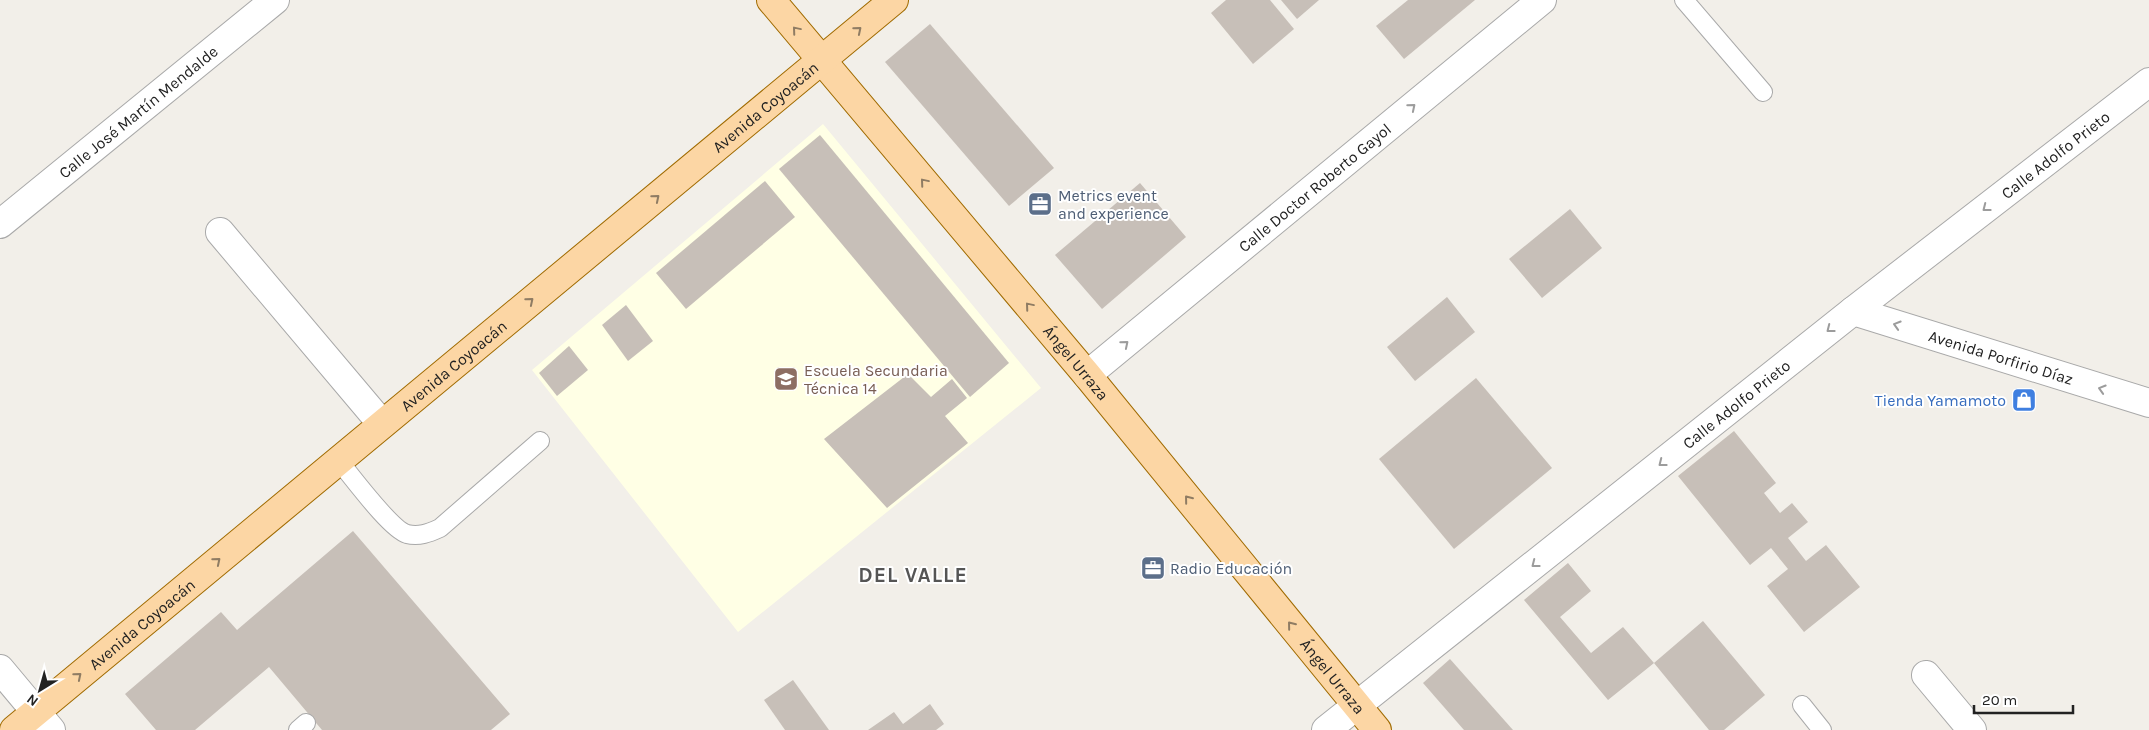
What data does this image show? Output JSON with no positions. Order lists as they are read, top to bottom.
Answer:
{
  "streets": {
    "main road": ["Avenida Coyoacán", "Ángel Urraza"],
    "street": [
      "Calle José Martín Mendalde",
      "Calle Adolfo Prieto",
      "Calle Doctor Roberto Gayol",
      "Avenida Porfirio Díaz"
    ]
  },
  "crossings": [
    ["Avenida Coyoacán", "Ángel Urraza"],
    ["Calle Adolfo Prieto", "Avenida Porfirio Díaz"],
    ["Calle Adolfo Prieto", "Ángel Urraza"],
    ["Calle Doctor Roberto Gayol", "Ángel Urraza"]
  ],
  "one_way": [
    "Avenida Coyoacán",
    "Calle Adolfo Prieto",
    "Calle Doctor Roberto Gayol",
    "Avenida Porfirio Díaz",
    "Ángel Urraza"
  ],
  "districts": ["DEL VALLE"],
  "places": {
    "office": ["Metrics event and experience", "Radio Educación"],
    "school or university": ["Escuela Secundaria Técnica 14"],
    "shop": ["Tienda Yamamoto"]
  },
  "scale_bar": "20 m",
  "north": "bottom left"
}
